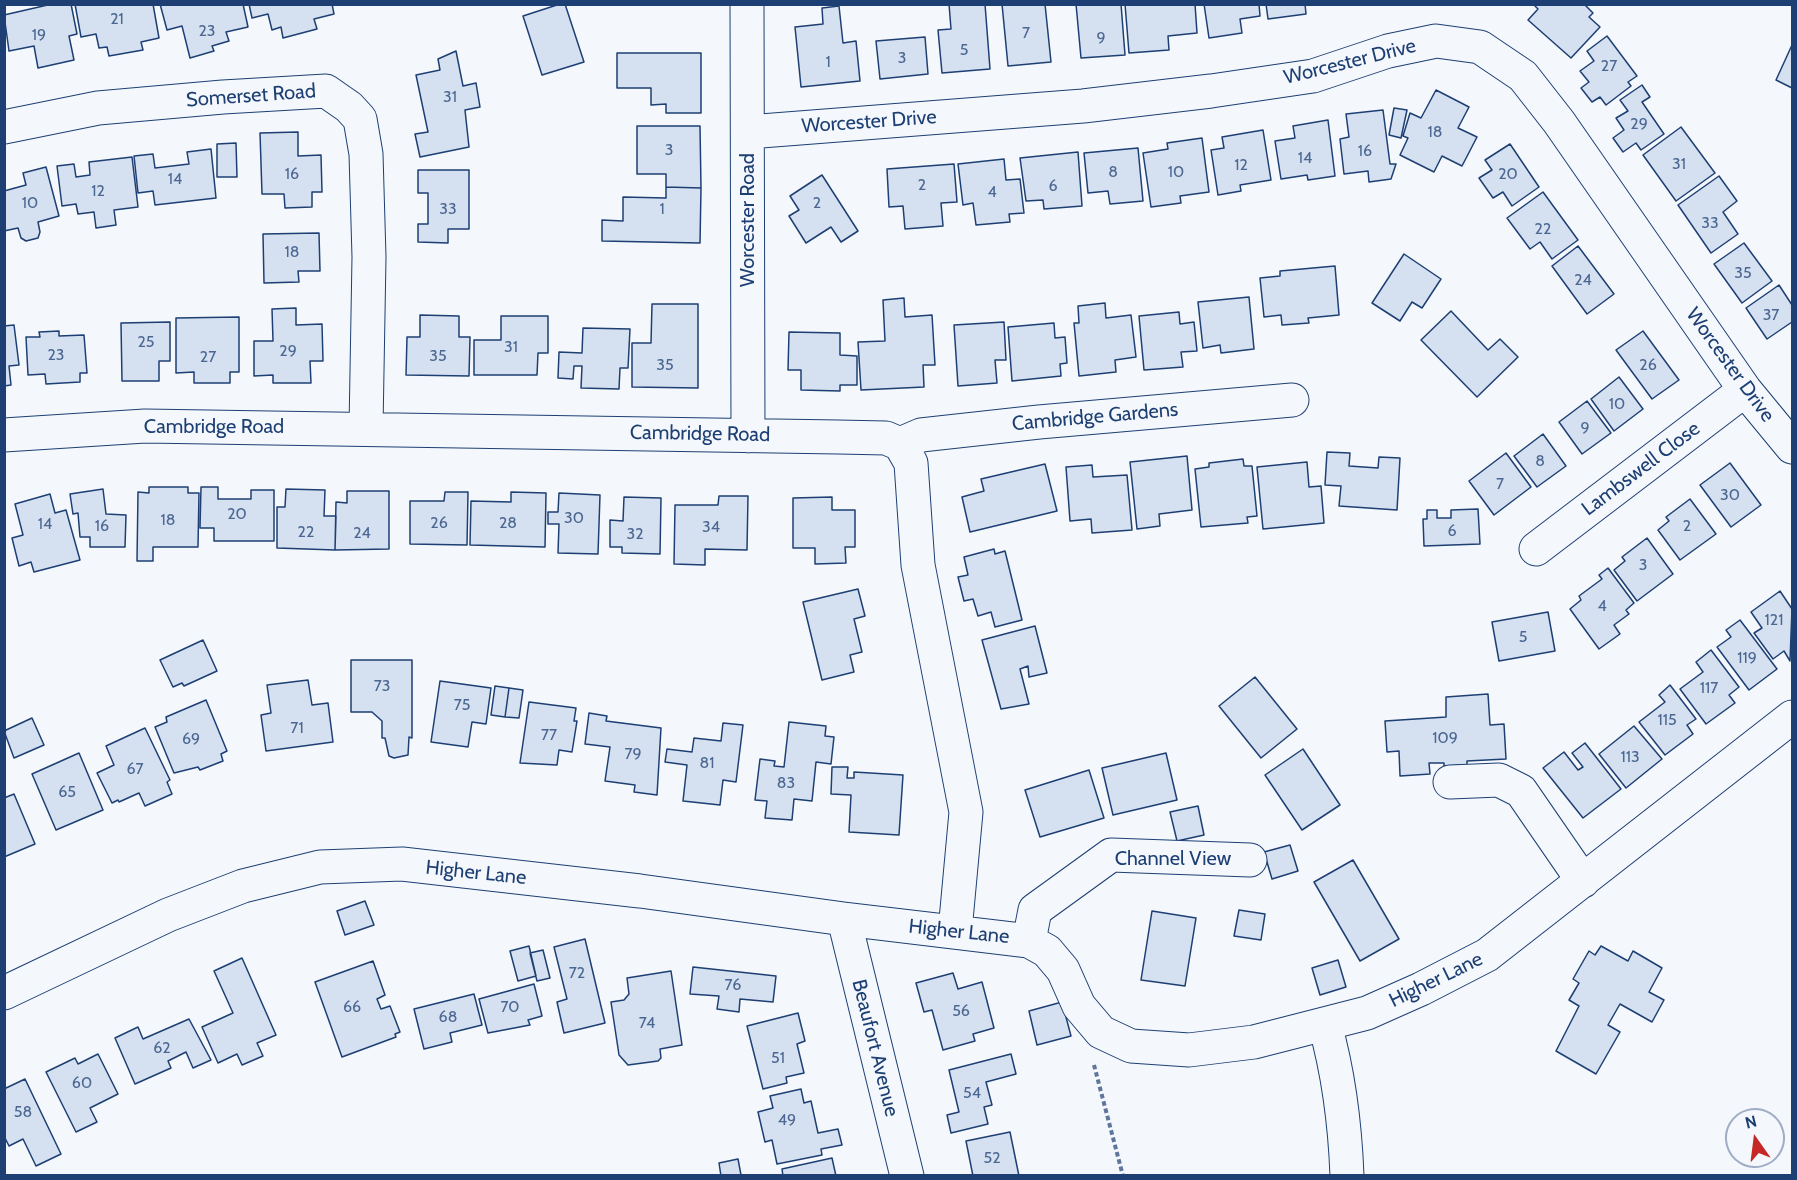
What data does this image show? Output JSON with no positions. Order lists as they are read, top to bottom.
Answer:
{
  "streets": {
    "street": [
      "Worcester Drive",
      "Somerset Road",
      "Worcester Road",
      "Cambridge Gardens",
      "Cambridge Road",
      "Lambswell Close",
      "Channel View",
      "Higher Lane",
      "Beaufort Avenue"
    ]
  },
  "crossings": [
    ["Worcester Drive", "Worcester Road"],
    ["Worcester Drive", "Lambswell Close"],
    ["Somerset Road", "Cambridge Road"],
    ["Worcester Road", "Cambridge Road"],
    ["Cambridge Gardens", "Cambridge Road"],
    ["Channel View", "Higher Lane"],
    ["Higher Lane", "Beaufort Avenue"]
  ],
  "house_numbers": [
    "21",
    "23",
    "7",
    "19",
    "9",
    "5",
    "3",
    "1",
    "27",
    "31",
    "29",
    "18",
    "3",
    "16",
    "14",
    "31",
    "12",
    "8",
    "10",
    "16",
    "20",
    "14",
    "2",
    "6",
    "12",
    "4",
    "10",
    "2",
    "33",
    "1",
    "33",
    "22",
    "18",
    "35",
    "24",
    "37",
    "25",
    "31",
    "29",
    "23",
    "35",
    "27",
    "35",
    "26",
    "10",
    "9",
    "8",
    "7",
    "30",
    "20",
    "30",
    "18",
    "26",
    "28",
    "14",
    "16",
    "2",
    "34",
    "6",
    "22",
    "24",
    "32",
    "3",
    "4",
    "121",
    "5",
    "119",
    "73",
    "117",
    "75",
    "115",
    "71",
    "77",
    "109",
    "69",
    "79",
    "113",
    "81",
    "67",
    "83",
    "65",
    "72",
    "76",
    "66",
    "70",
    "56",
    "68",
    "74",
    "62",
    "51",
    "60",
    "54",
    "58",
    "49",
    "52"
  ],
  "north": "top"
}
